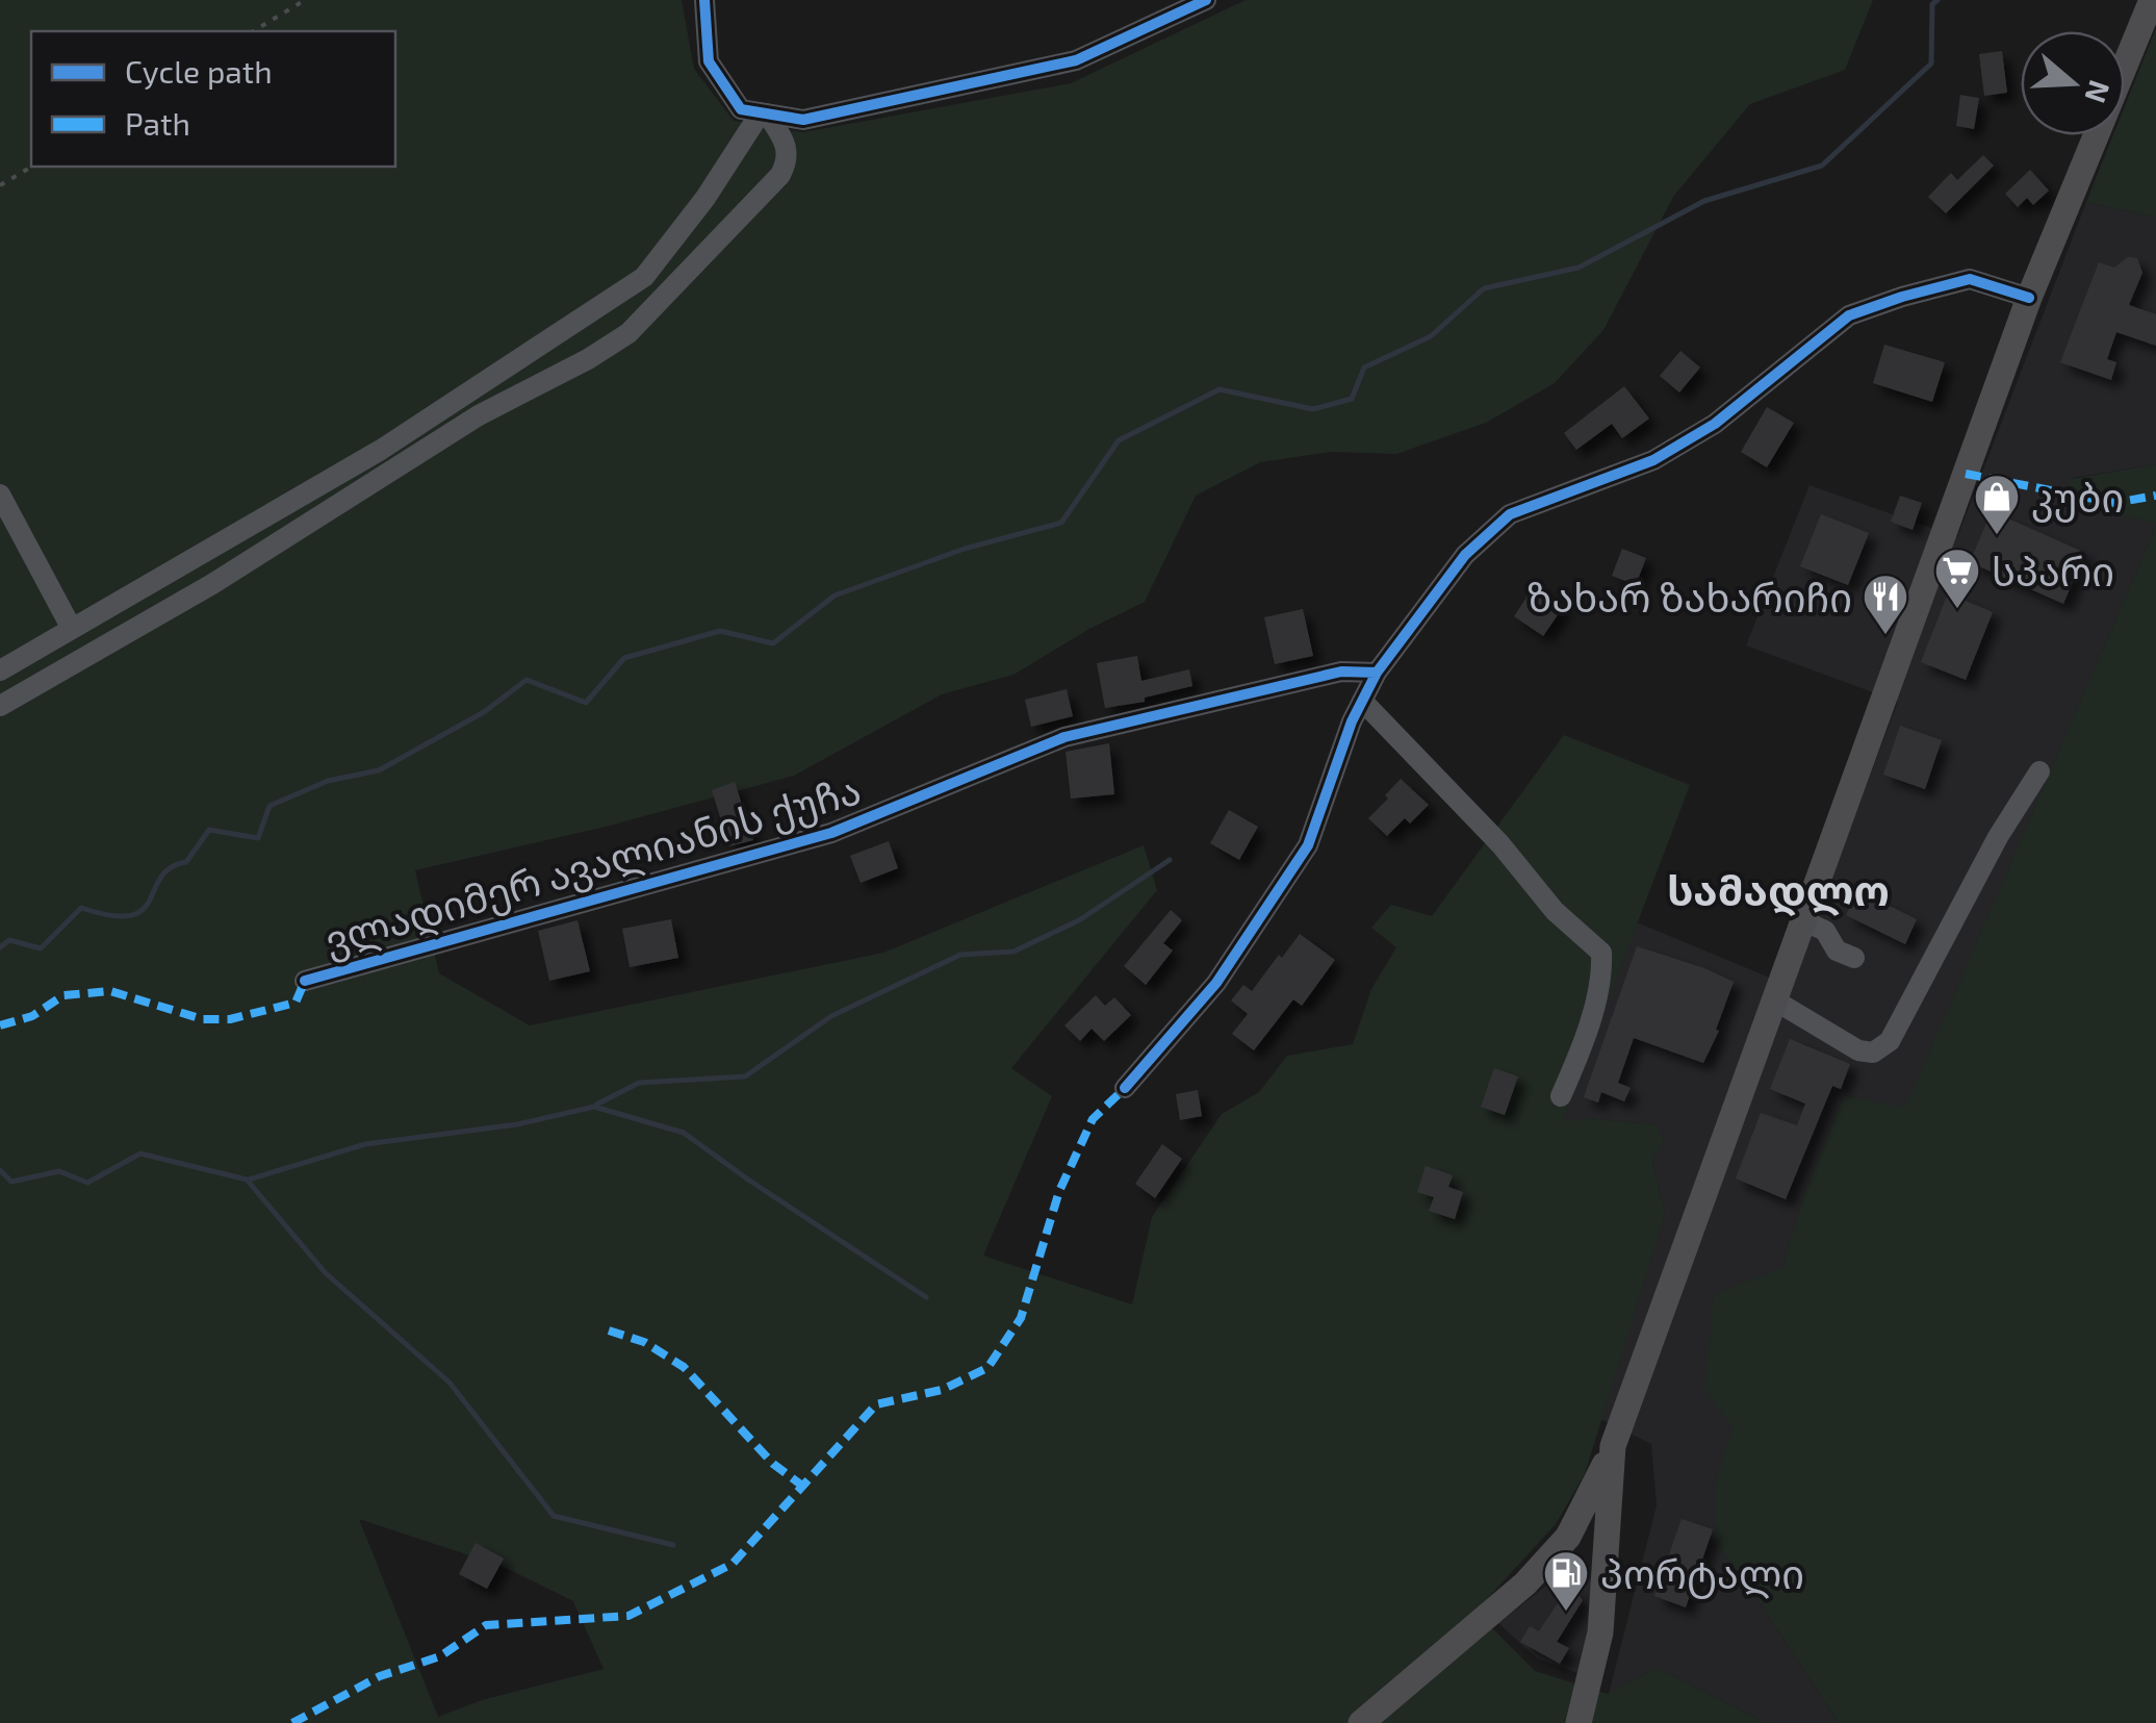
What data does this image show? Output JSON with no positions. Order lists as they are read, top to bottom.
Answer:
{
  "streets": {
    "street": ["ვლადიმერ ავალიანის ქუჩა"]
  },
  "districts": ["სამადლო"],
  "places": {
    "shop": ["კუბი"],
    "supermarket": ["სპარი"],
    "restaurant": ["ზახარ ზახარიჩი"],
    "fuel station": ["პორტალი"]
  },
  "legend": ["Cycle path", "Path"],
  "north": "right"
}
